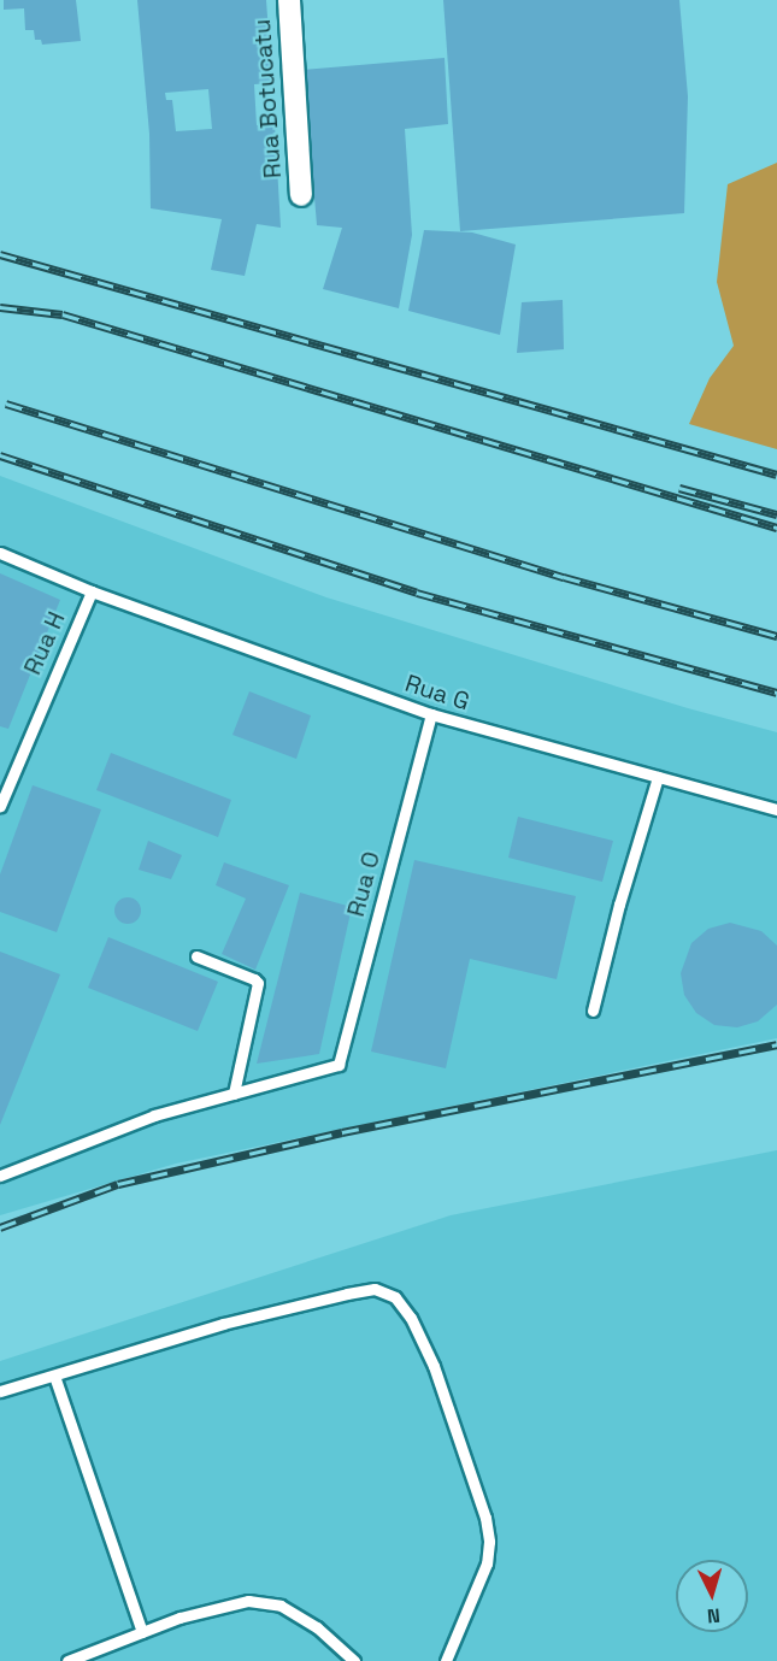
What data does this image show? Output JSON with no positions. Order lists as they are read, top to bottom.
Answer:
{
  "streets": {
    "street": ["Rua Botucatu"],
    "lane": ["Rua H", "Rua G", "Rua O"]
  },
  "crossings": [
    ["Rua H", "Rua G"],
    ["Rua G", "Rua O"]
  ],
  "north": "bottom"
}
